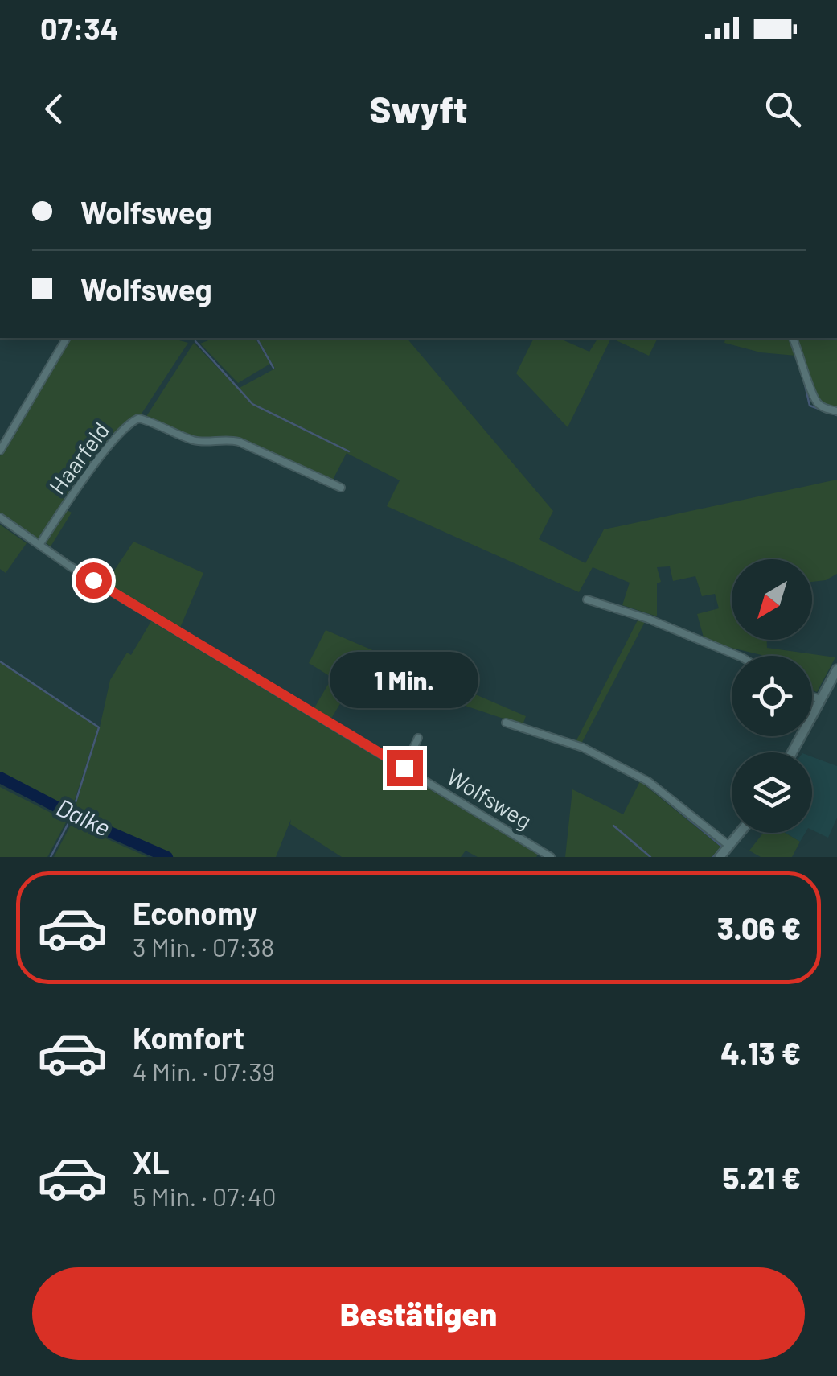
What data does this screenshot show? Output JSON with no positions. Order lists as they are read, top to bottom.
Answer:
{
  "streets": {
    "street": ["Haarfeld", "Wolfsweg"]
  },
  "crossings": [
    ["Haarfeld", "Wolfsweg"]
  ],
  "water": ["Dalke"],
  "north": "bottom left",
  "page": {
    "status": "07:34",
    "header": "Swyft",
    "banner": ["Wolfsweg", "Wolfsweg"],
    "bubble": "1 Min.",
    "list": [
      {
        "name": "Economy",
        "note": "3 Min. · 07:38",
        "value": "3.06 €"
      },
      {
        "name": "Komfort",
        "note": "4 Min. · 07:39",
        "value": "4.13 €"
      },
      {
        "name": "XL",
        "note": "5 Min. · 07:40",
        "value": "5.21 €"
      }
    ],
    "buttons": "Bestätigen"
  }
}
